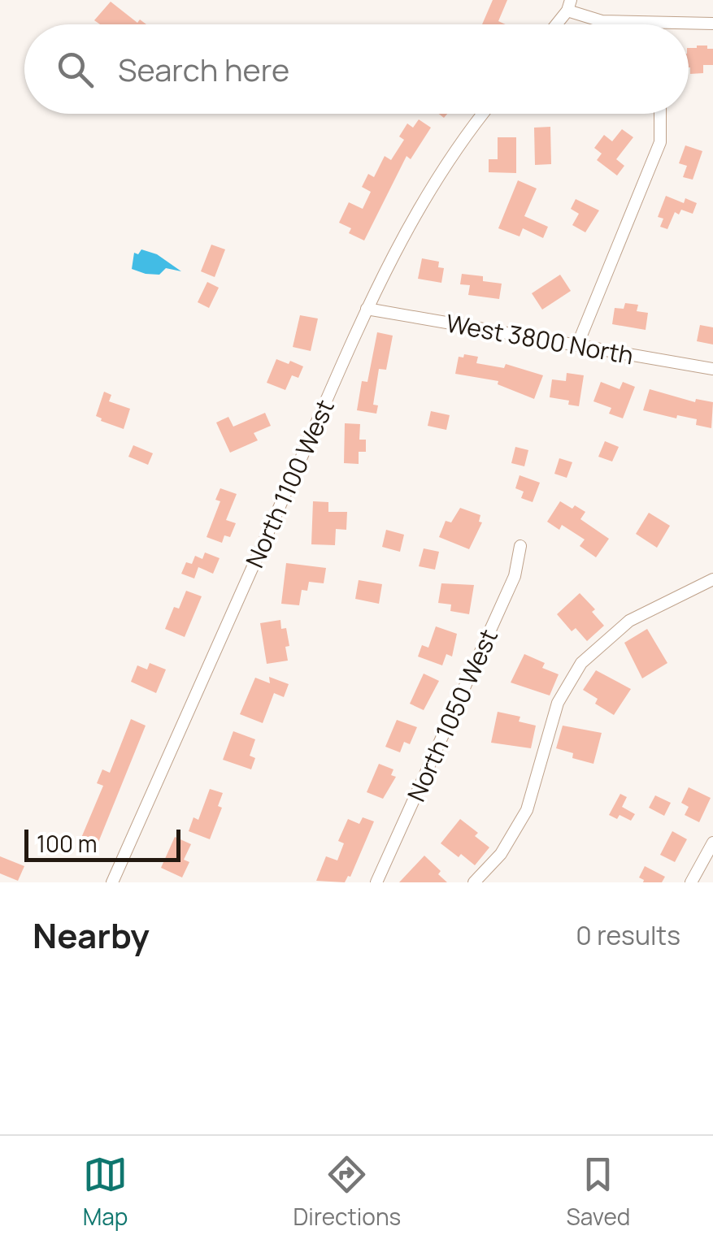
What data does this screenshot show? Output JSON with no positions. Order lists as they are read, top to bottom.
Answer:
{
  "streets": {
    "street": ["West 3800 North", "North 1100 West", "North 1050 West"]
  },
  "crossings": [
    ["West 3800 North", "North 1100 West"]
  ],
  "scale_bar": "100 m",
  "page": {
    "search": "Search here",
    "scale": "100 m",
    "heading": ["Nearby", "0 results"],
    "nav": ["Map", "Directions", "Saved"]
  }
}
